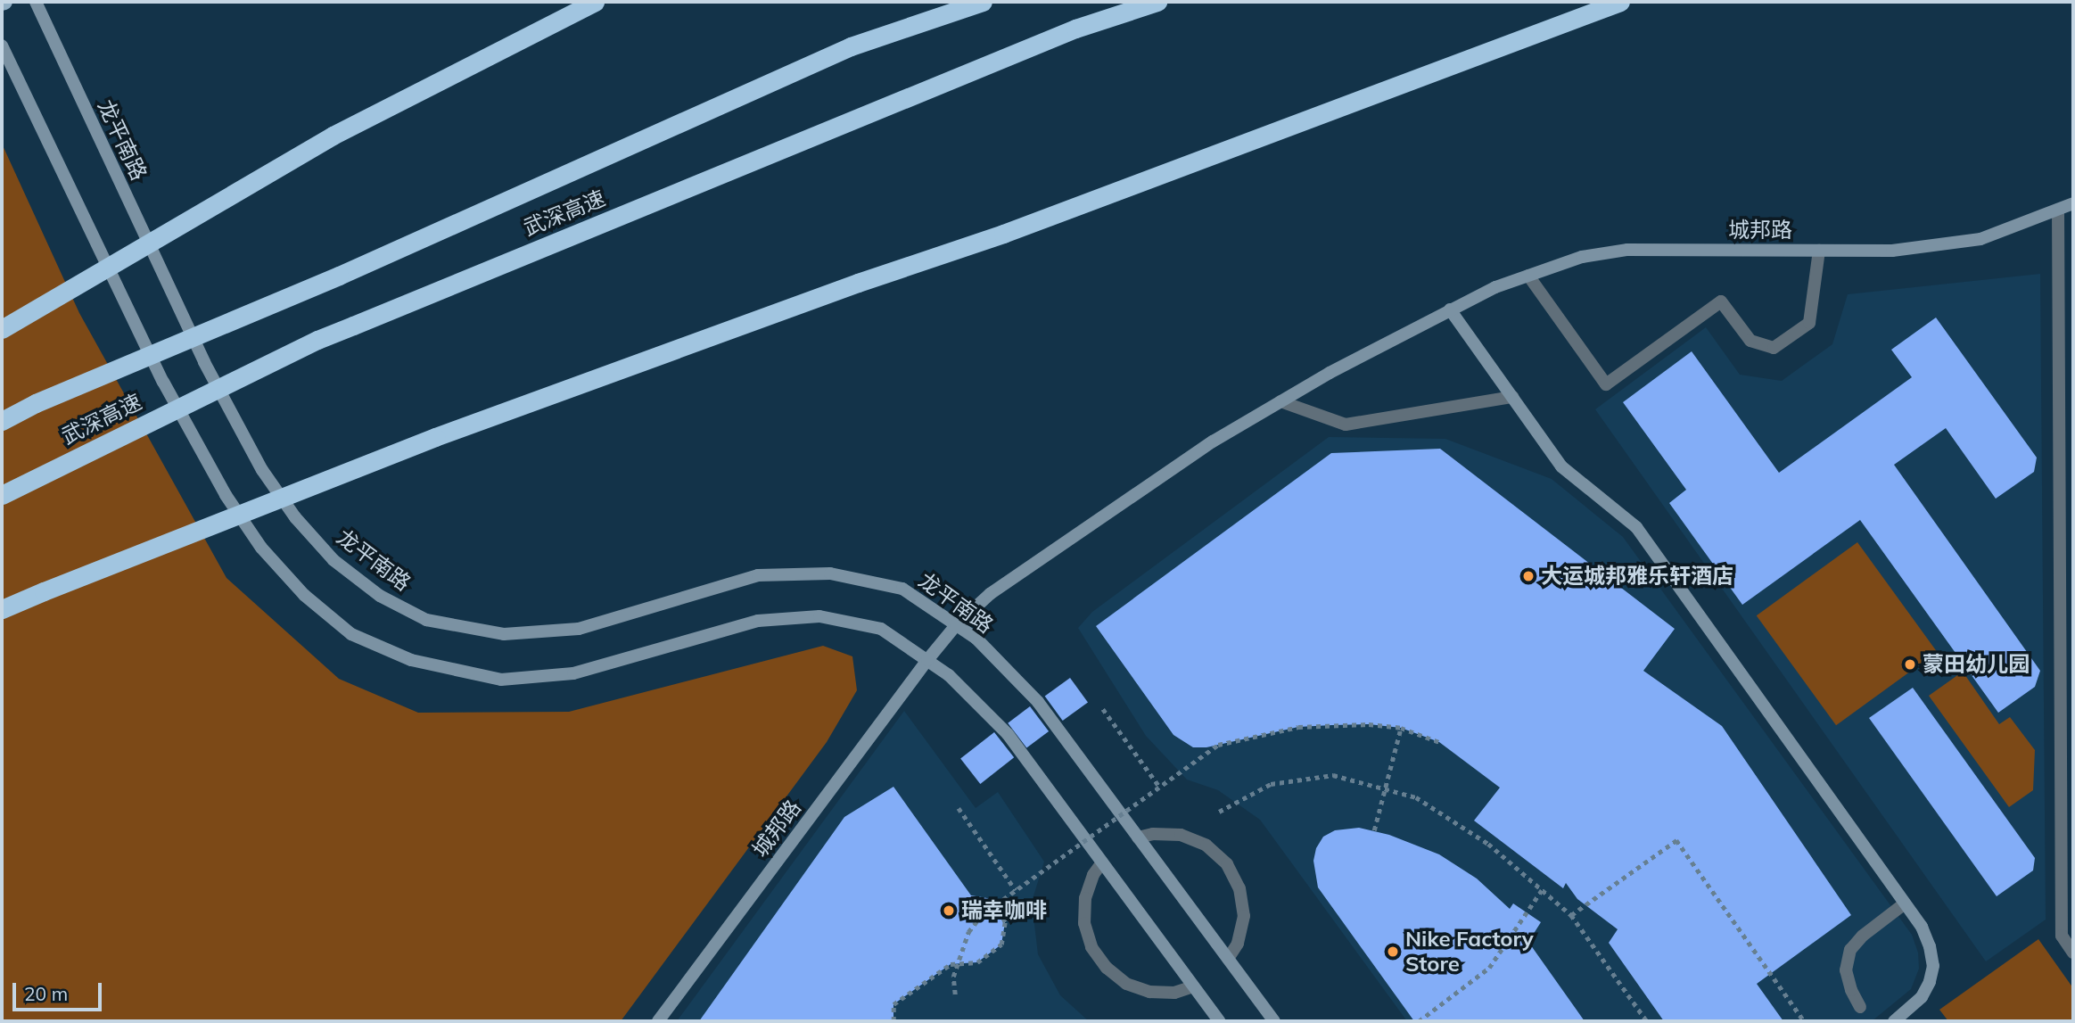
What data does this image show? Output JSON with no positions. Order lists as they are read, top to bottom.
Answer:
{
  "streets": {
    "highway": ["武深高速"],
    "main road": ["龙平南路", "城邦路"]
  },
  "crossings": [
    ["龙平南路", "城邦路"]
  ],
  "places": [
    "大运城邦雅乐轩酒店",
    "蒙田幼儿园",
    "瑞幸咖啡",
    "Nike Factory Store"
  ],
  "scale_bar": "20 m"
}
